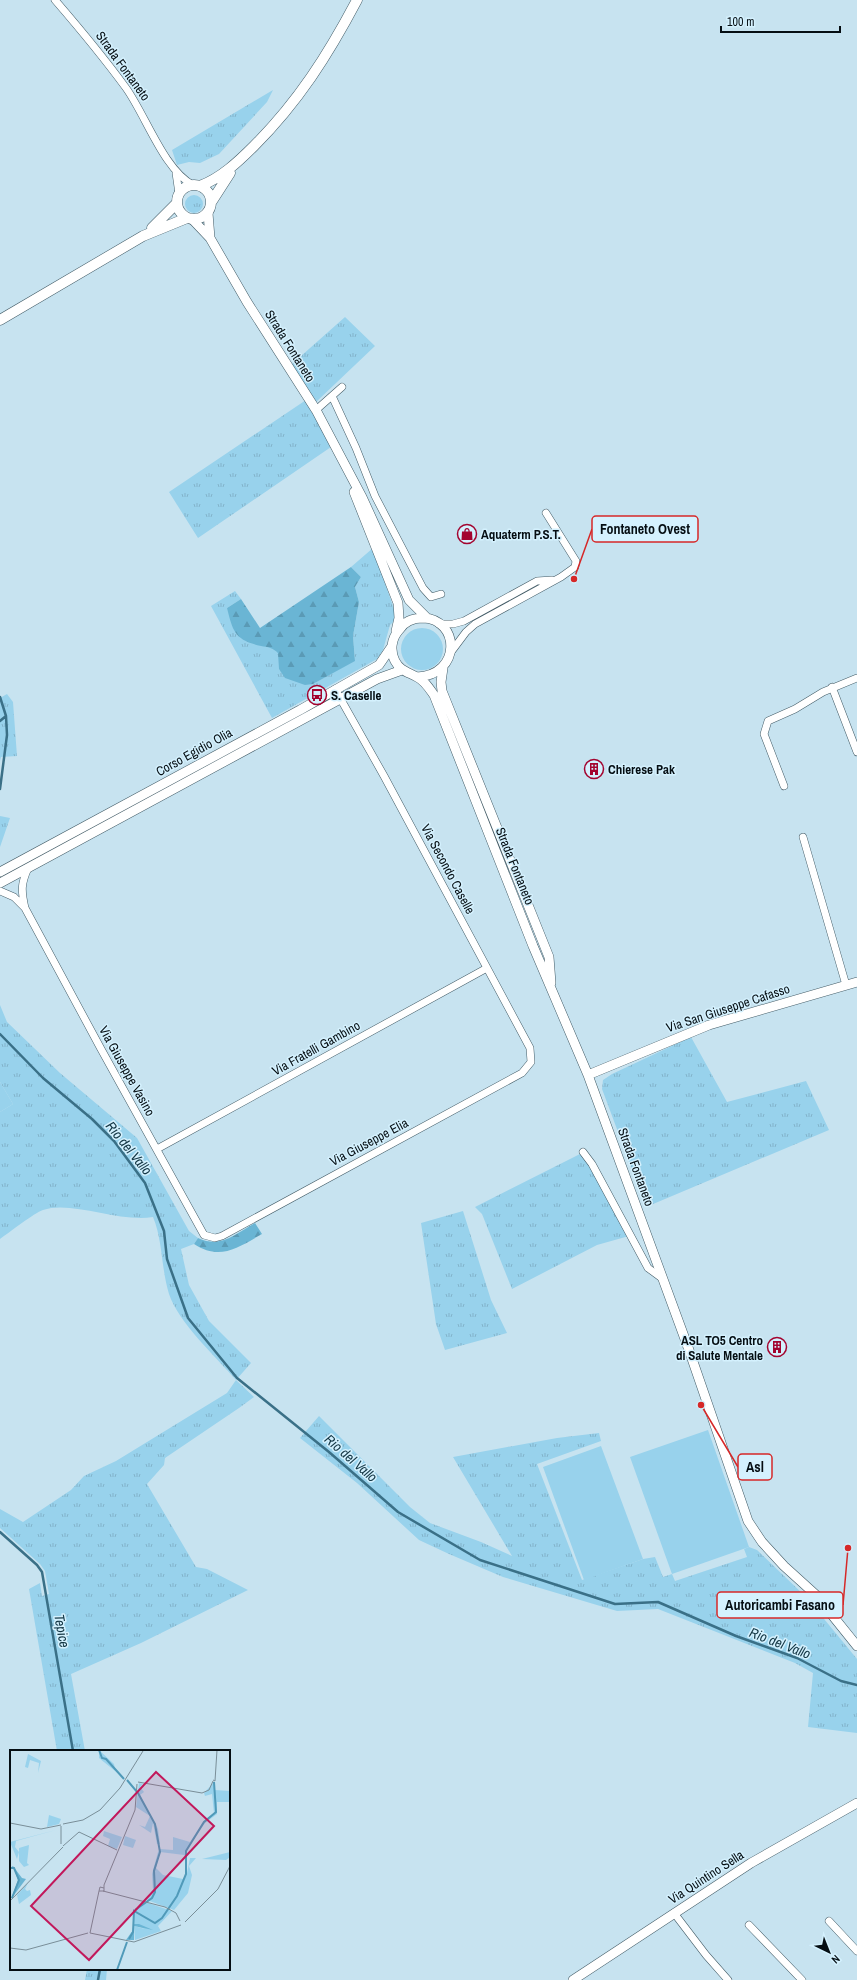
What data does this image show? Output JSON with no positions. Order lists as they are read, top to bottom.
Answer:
{
  "streets": {
    "street": [
      "Strada Fontaneto",
      "Corso Egidio Olia",
      "Via Secondo Caselle",
      "Via San Giuseppe Cafasso",
      "Via Fratelli Gambino",
      "Via Giuseppe Vasino",
      "Via Giuseppe Elia",
      "Via Quintino Sella"
    ]
  },
  "crossings": [
    ["Strada Fontaneto", "Corso Egidio Olia"],
    ["Strada Fontaneto", "Via San Giuseppe Cafasso"],
    ["Corso Egidio Olia", "Via Secondo Caselle"],
    ["Corso Egidio Olia", "Via Giuseppe Vasino"],
    ["Via Secondo Caselle", "Via Fratelli Gambino"],
    ["Via Secondo Caselle", "Via Giuseppe Elia"],
    ["Via Fratelli Gambino", "Via Giuseppe Vasino"],
    ["Via Giuseppe Vasino", "Via Giuseppe Elia"]
  ],
  "water": ["Rio del Vallo", "Tepice"],
  "places": {
    "shop": ["Aquaterm P.S.T."],
    "other": ["Fontaneto Ovest", "Asl", "Autoricambi Fasano"],
    "bus stop": ["S. Caselle"],
    "building": ["Chierese Pak", "ASL TO5 Centro di Salute Mentale"]
  },
  "scale_bar": "100 m",
  "north": "bottom right"
}
